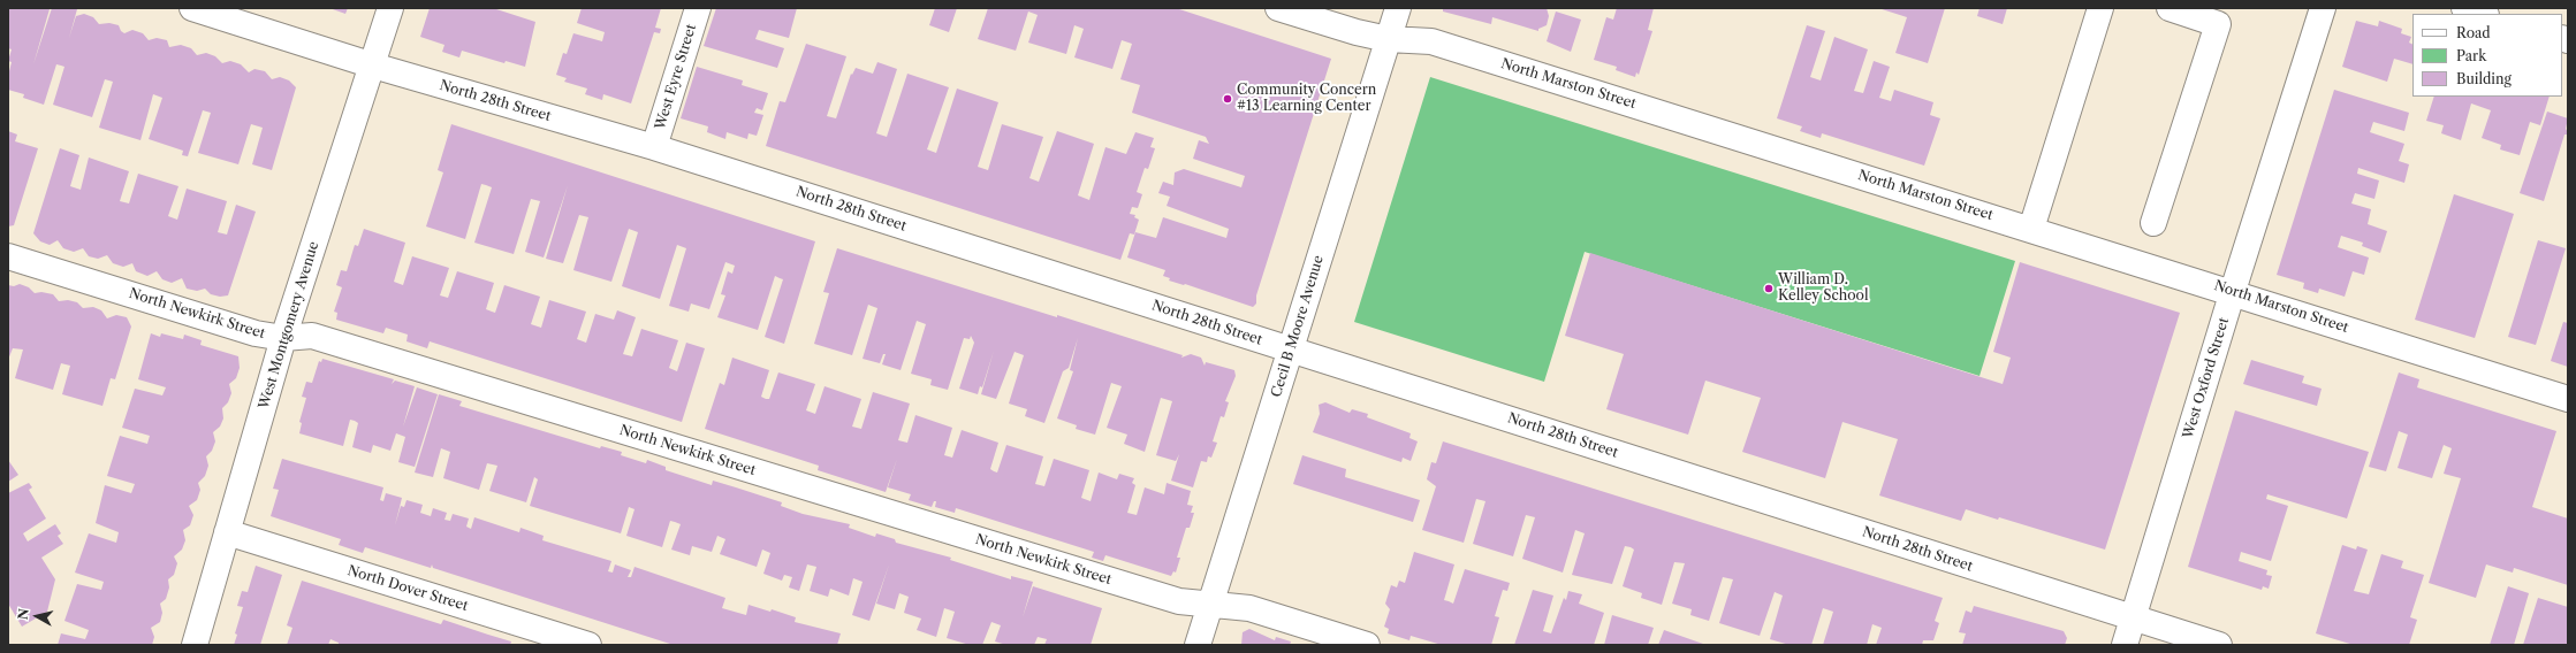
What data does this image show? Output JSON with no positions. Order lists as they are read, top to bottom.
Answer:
{
  "streets": {
    "street": [
      "West Eyre Street",
      "North Marston Street",
      "North 28th Street",
      "North Newkirk Street",
      "West Montgomery Avenue",
      "Cecil B Moore Avenue",
      "West Oxford Street",
      "North Dover Street"
    ]
  },
  "crossings": [
    ["West Eyre Street", "North 28th Street"],
    ["North Marston Street", "Cecil B Moore Avenue"],
    ["North Marston Street", "West Oxford Street"],
    ["North 28th Street", "West Montgomery Avenue"],
    ["North 28th Street", "Cecil B Moore Avenue"],
    ["North 28th Street", "West Oxford Street"],
    ["North Newkirk Street", "West Montgomery Avenue"],
    ["North Newkirk Street", "Cecil B Moore Avenue"],
    ["West Montgomery Avenue", "North Dover Street"]
  ],
  "places": ["Community Concern #13 Learning Center", "William D. Kelley School"],
  "legend": ["Road", "Park", "Building"],
  "north": "left"
}
